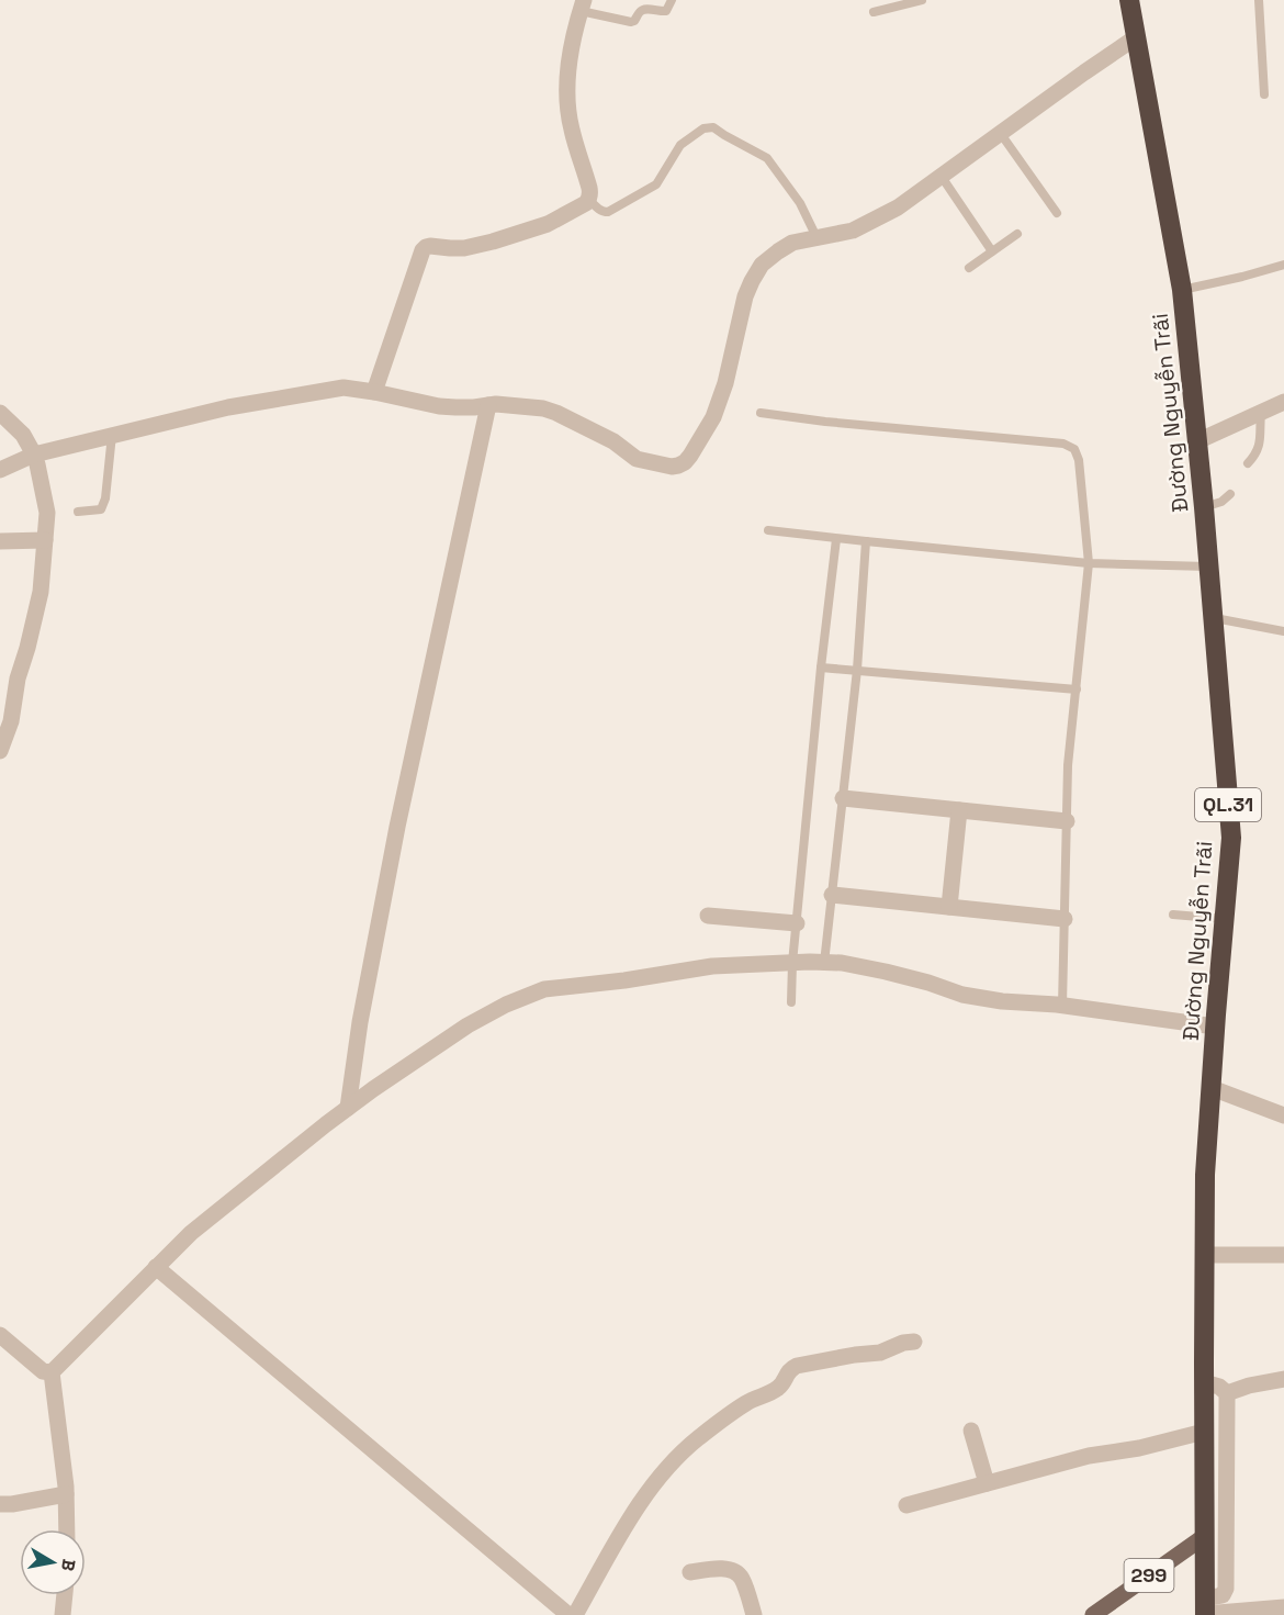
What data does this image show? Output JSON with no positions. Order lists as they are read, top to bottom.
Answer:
{
  "streets": {
    "highway": ["Đường Nguyễn Trãi", "QL.31"],
    "main road": ["299"]
  },
  "crossings": [
    ["Đường Nguyễn Trãi", "299"]
  ],
  "north": "right"
}
